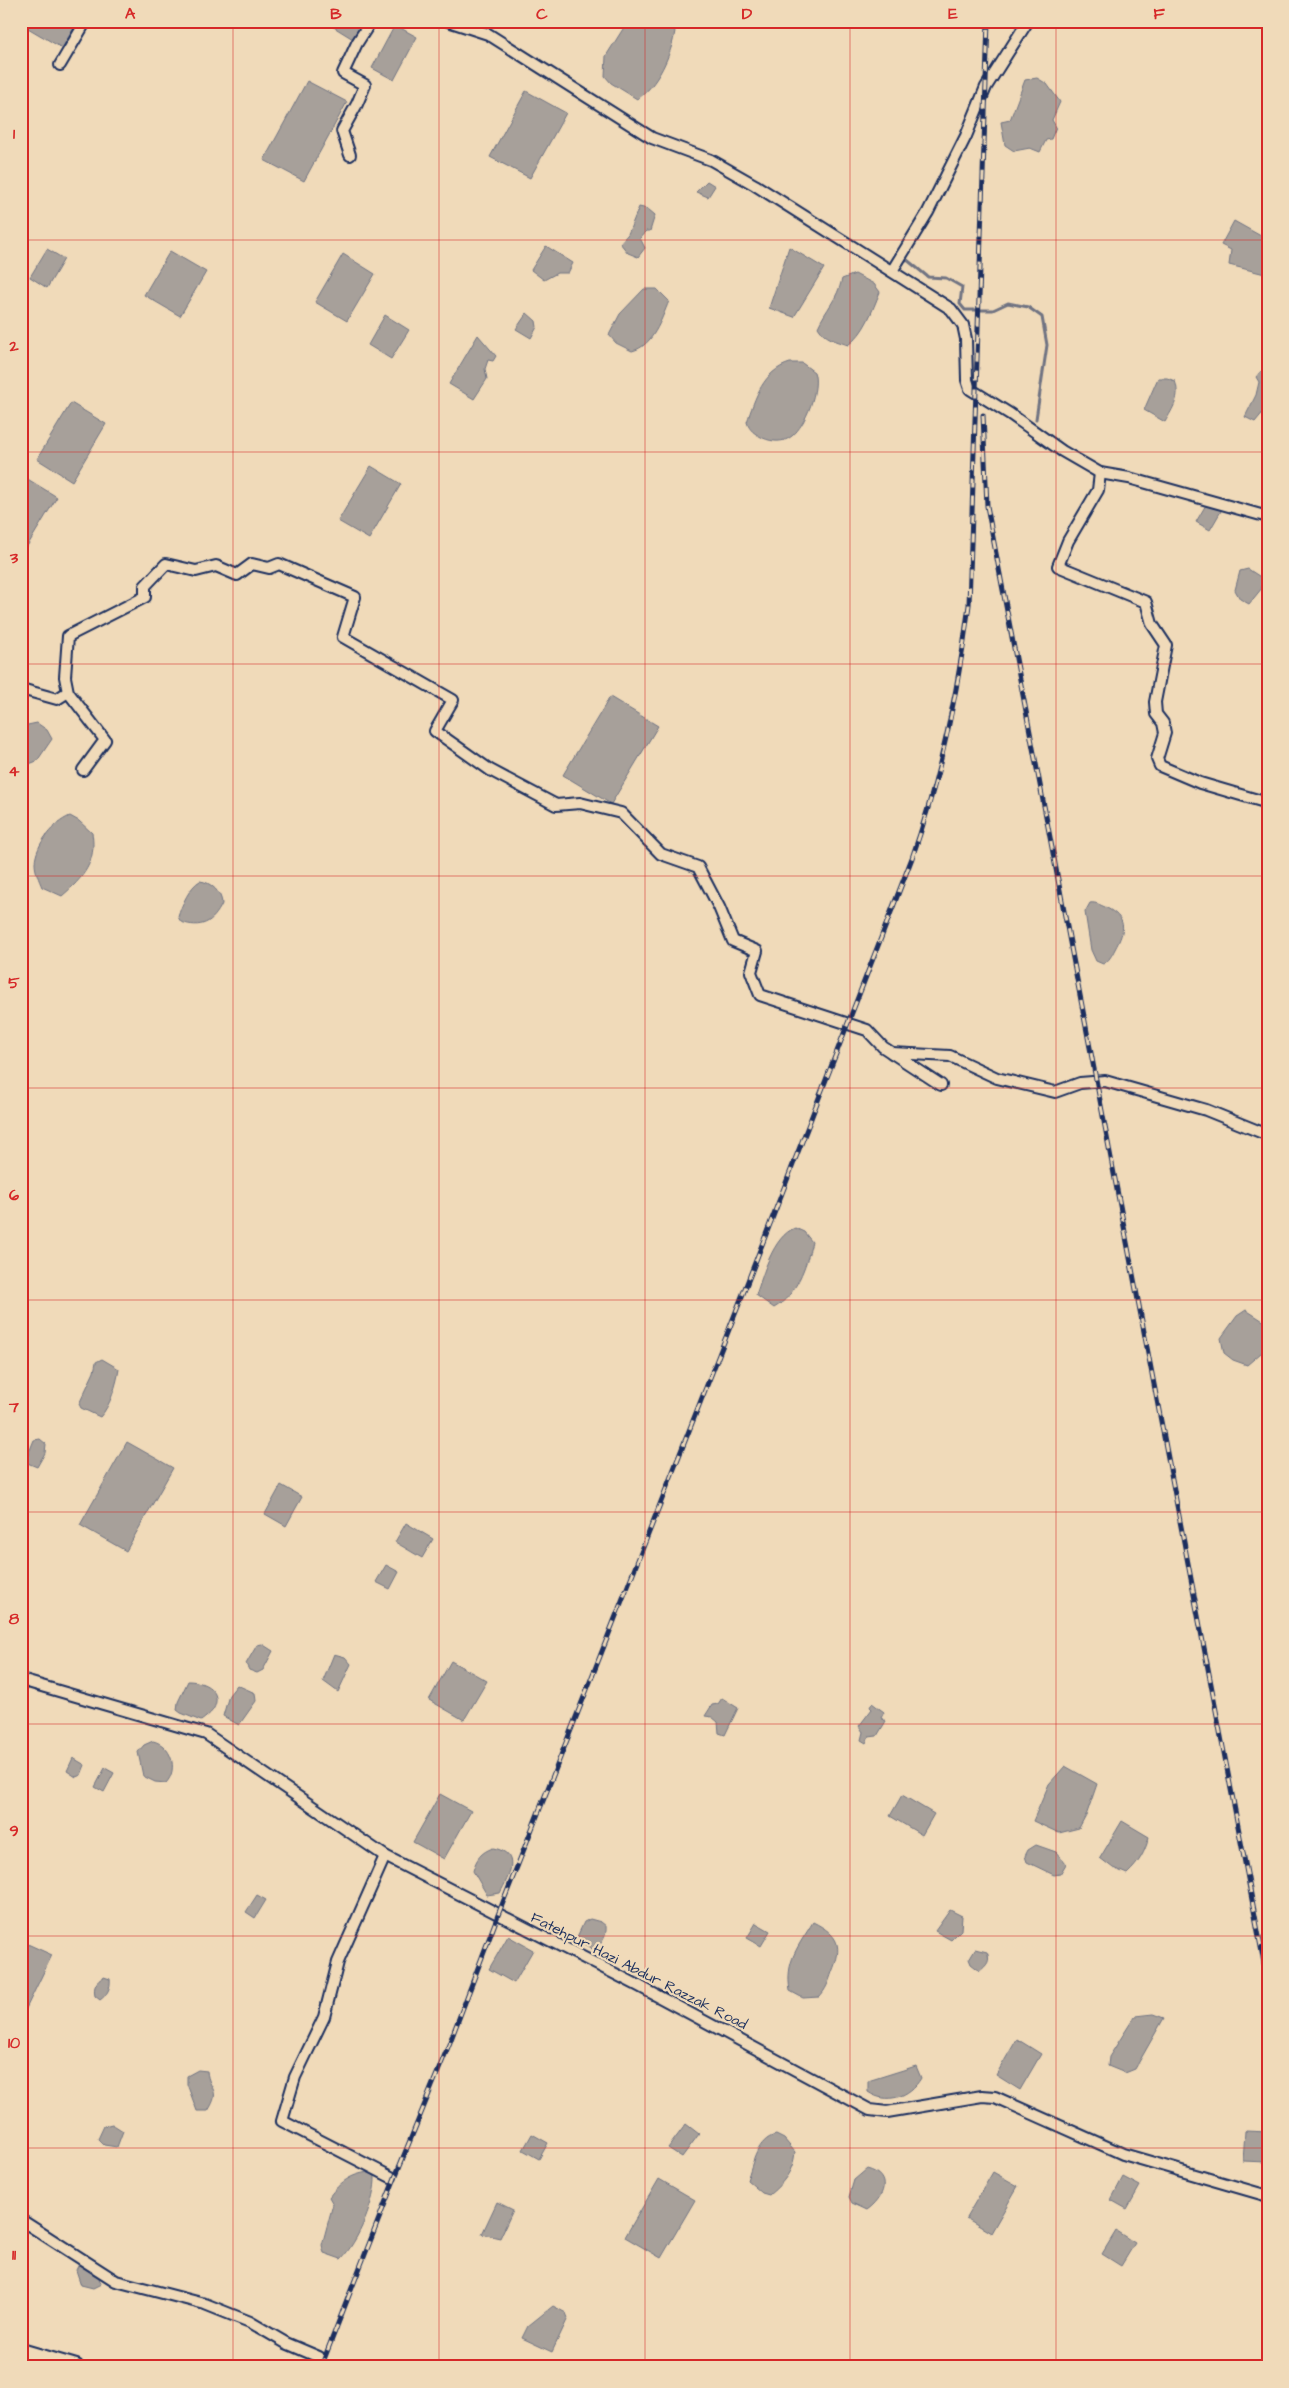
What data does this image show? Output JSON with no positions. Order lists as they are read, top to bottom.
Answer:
{
  "streets": {
    "street": ["Fatehpur Hazi Abdur Razzak Road"]
  },
  "grid": {
    "columns": [
      "A",
      "B",
      "C",
      "D",
      "E",
      "F"
    ],
    "rows": [
      "1",
      "2",
      "3",
      "4",
      "5",
      "6",
      "7",
      "8",
      "9",
      "10",
      "11"
    ]
  }
}
